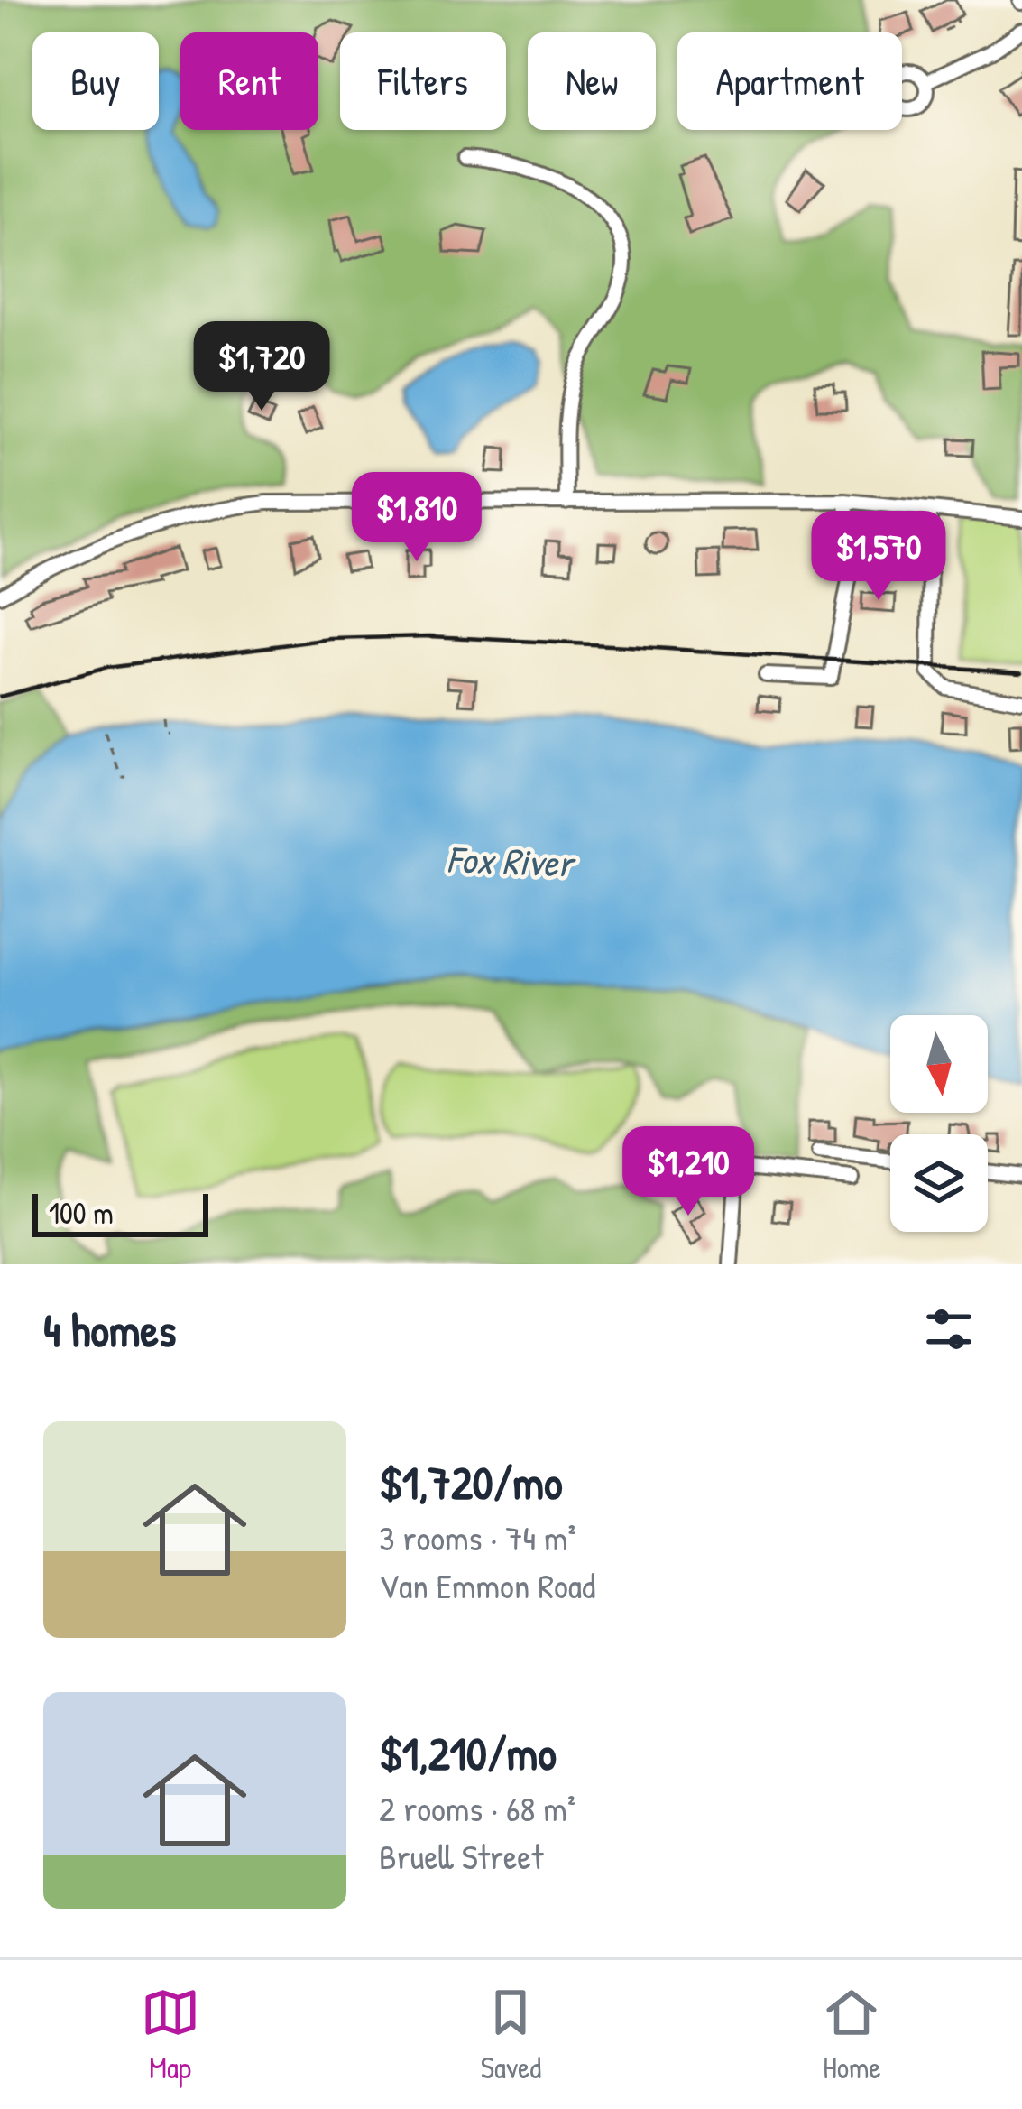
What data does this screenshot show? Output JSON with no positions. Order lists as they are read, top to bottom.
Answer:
{
  "water": ["Fox River"],
  "scale_bar": "100 m",
  "north": "bottom",
  "page": {
    "chip": [
      "Buy",
      "Rent",
      "Filters",
      "New",
      "Apartment"
    ],
    "price": [
      "$1,720",
      "$1,810",
      "$1,570",
      "$1,210"
    ],
    "scale": "100 m",
    "heading": "4 homes",
    "list": [
      {
        "name": "$1,720/mo",
        "note": "3 rooms · 74 m² · Van Emmon Road"
      },
      {
        "name": "$1,210/mo",
        "note": "2 rooms · 68 m² · Bruell Street"
      }
    ],
    "tabs": ["Map", "Saved", "Home"]
  }
}
